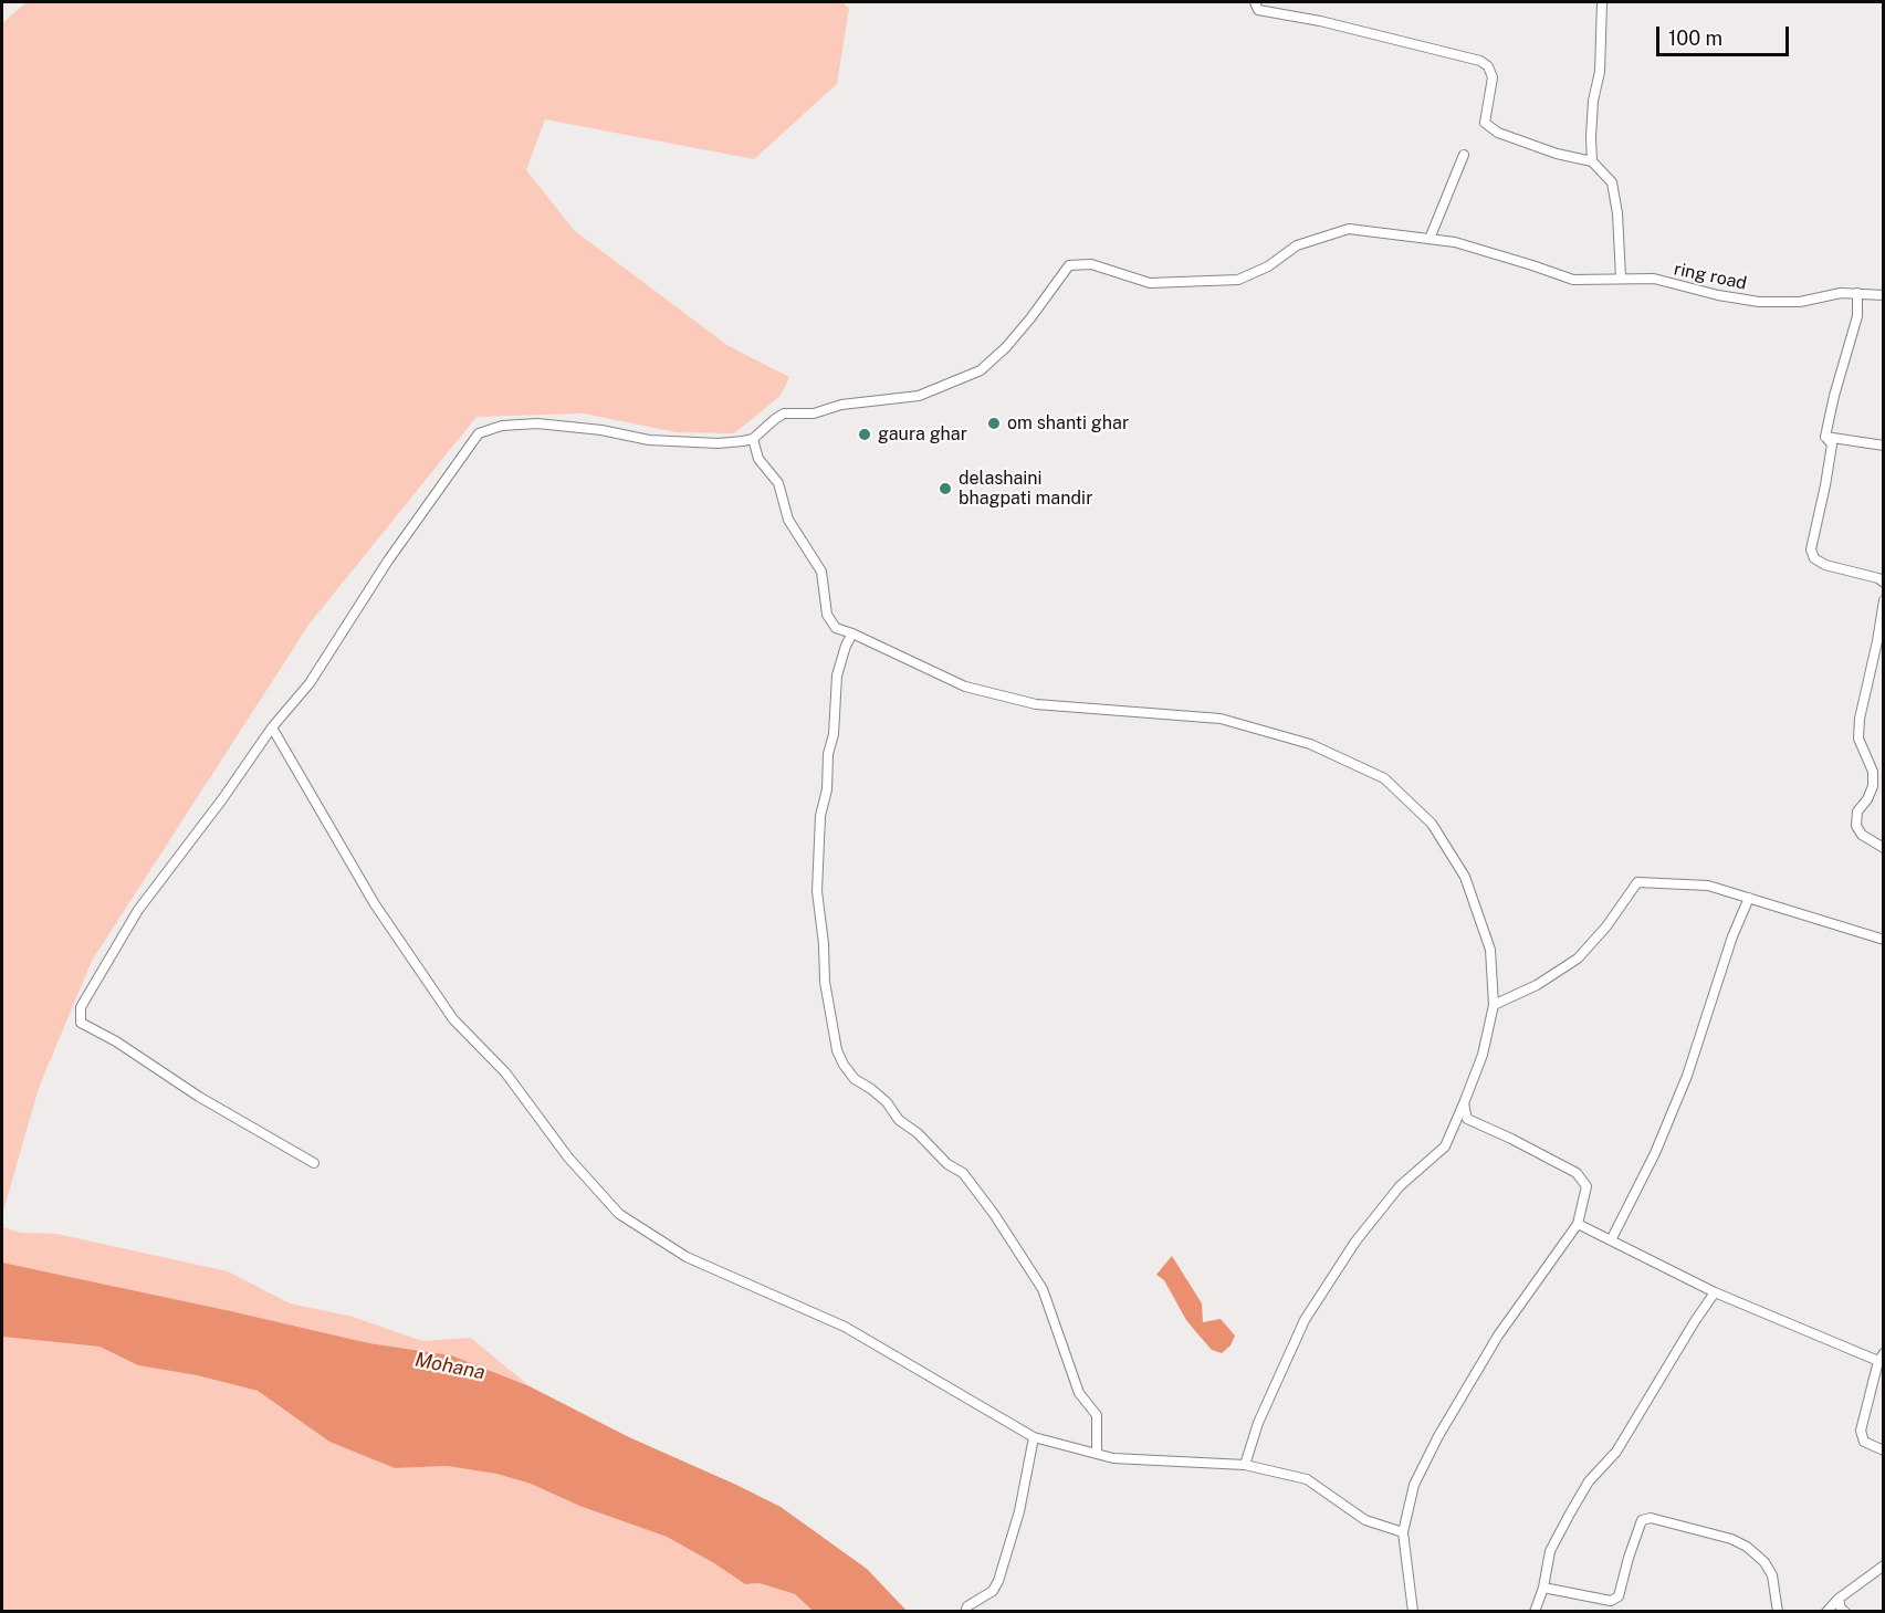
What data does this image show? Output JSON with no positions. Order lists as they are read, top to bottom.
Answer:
{
  "streets": {
    "street": ["ring road"]
  },
  "water": ["Mohana"],
  "places": ["om shanti ghar", "gaura ghar", "delashaini bhagpati mandir"],
  "scale_bar": "100 m"
}
